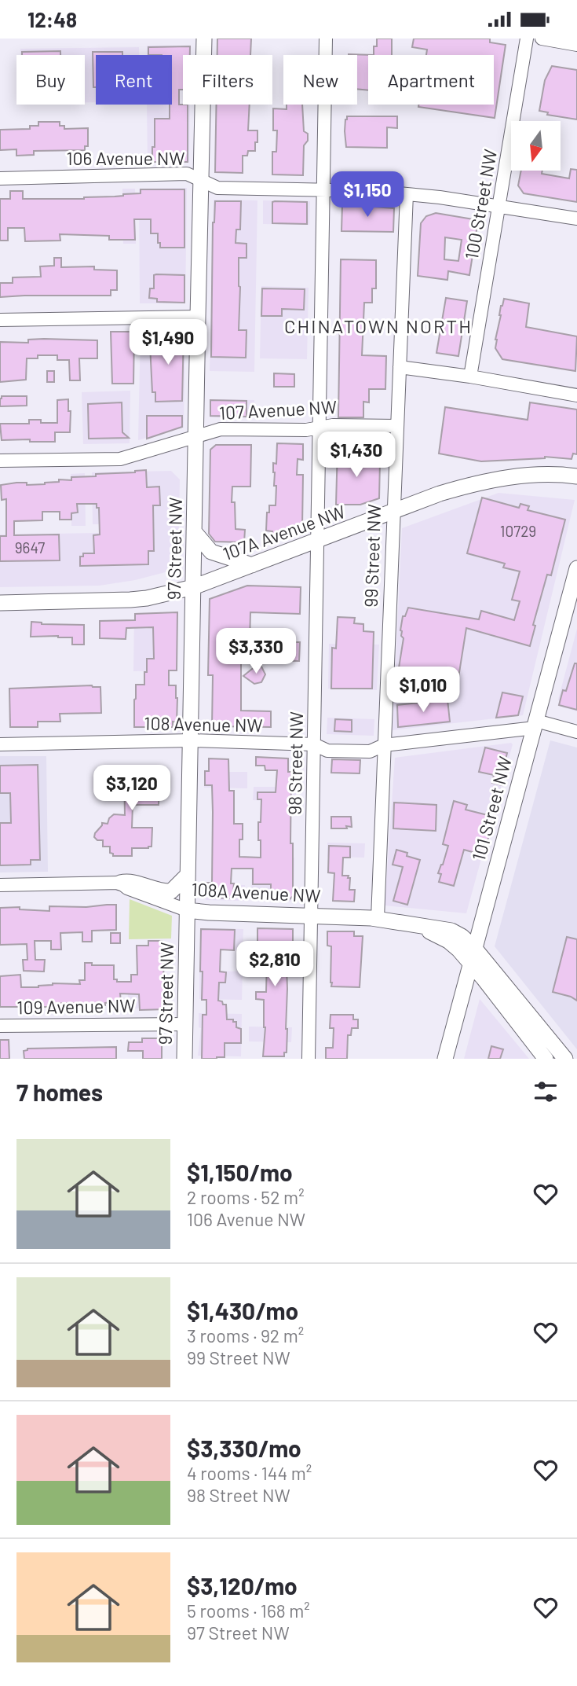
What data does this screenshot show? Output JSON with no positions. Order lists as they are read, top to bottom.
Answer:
{
  "streets": {
    "main road": [
      "107A Avenue NW",
      "97 Street NW",
      "101 Street NW",
      "108A Avenue NW"
    ],
    "street": [
      "106 Avenue NW",
      "100 Street NW",
      "107 Avenue NW",
      "99 Street NW",
      "108 Avenue NW",
      "98 Street NW",
      "109 Avenue NW"
    ]
  },
  "crossings": [
    ["106 Avenue NW", "100 Street NW"],
    ["106 Avenue NW", "97 Street NW"],
    ["106 Avenue NW", "99 Street NW"],
    ["106 Avenue NW", "98 Street NW"],
    ["107 Avenue NW", "97 Street NW"],
    ["107 Avenue NW", "99 Street NW"],
    ["107 Avenue NW", "98 Street NW"],
    ["107A Avenue NW", "97 Street NW"],
    ["107A Avenue NW", "99 Street NW"],
    ["107A Avenue NW", "98 Street NW"],
    ["97 Street NW", "108 Avenue NW"],
    ["97 Street NW", "108A Avenue NW"],
    ["97 Street NW", "109 Avenue NW"],
    ["99 Street NW", "108 Avenue NW"],
    ["99 Street NW", "108A Avenue NW"],
    ["108 Avenue NW", "98 Street NW"],
    ["108 Avenue NW", "101 Street NW"],
    ["98 Street NW", "108A Avenue NW"],
    ["101 Street NW", "108A Avenue NW"]
  ],
  "districts": ["CHINATOWN NORTH"],
  "house_numbers": ["10729", "9647"],
  "north": "bottom",
  "page": {
    "status": "12:48",
    "chip": [
      "Buy",
      "Rent",
      "Filters",
      "New",
      "Apartment"
    ],
    "price": [
      "$1,150",
      "$1,490",
      "$1,430",
      "$3,330",
      "$1,010",
      "$3,120",
      "$2,810"
    ],
    "heading": "7 homes",
    "list": [
      {
        "name": "$1,150/mo",
        "note": "2 rooms · 52 m² · 106 Avenue NW"
      },
      {
        "name": "$1,430/mo",
        "note": "3 rooms · 92 m² · 99 Street NW"
      },
      {
        "name": "$3,330/mo",
        "note": "4 rooms · 144 m² · 98 Street NW"
      },
      {
        "name": "$3,120/mo",
        "note": "5 rooms · 168 m² · 97 Street NW"
      }
    ]
  }
}
